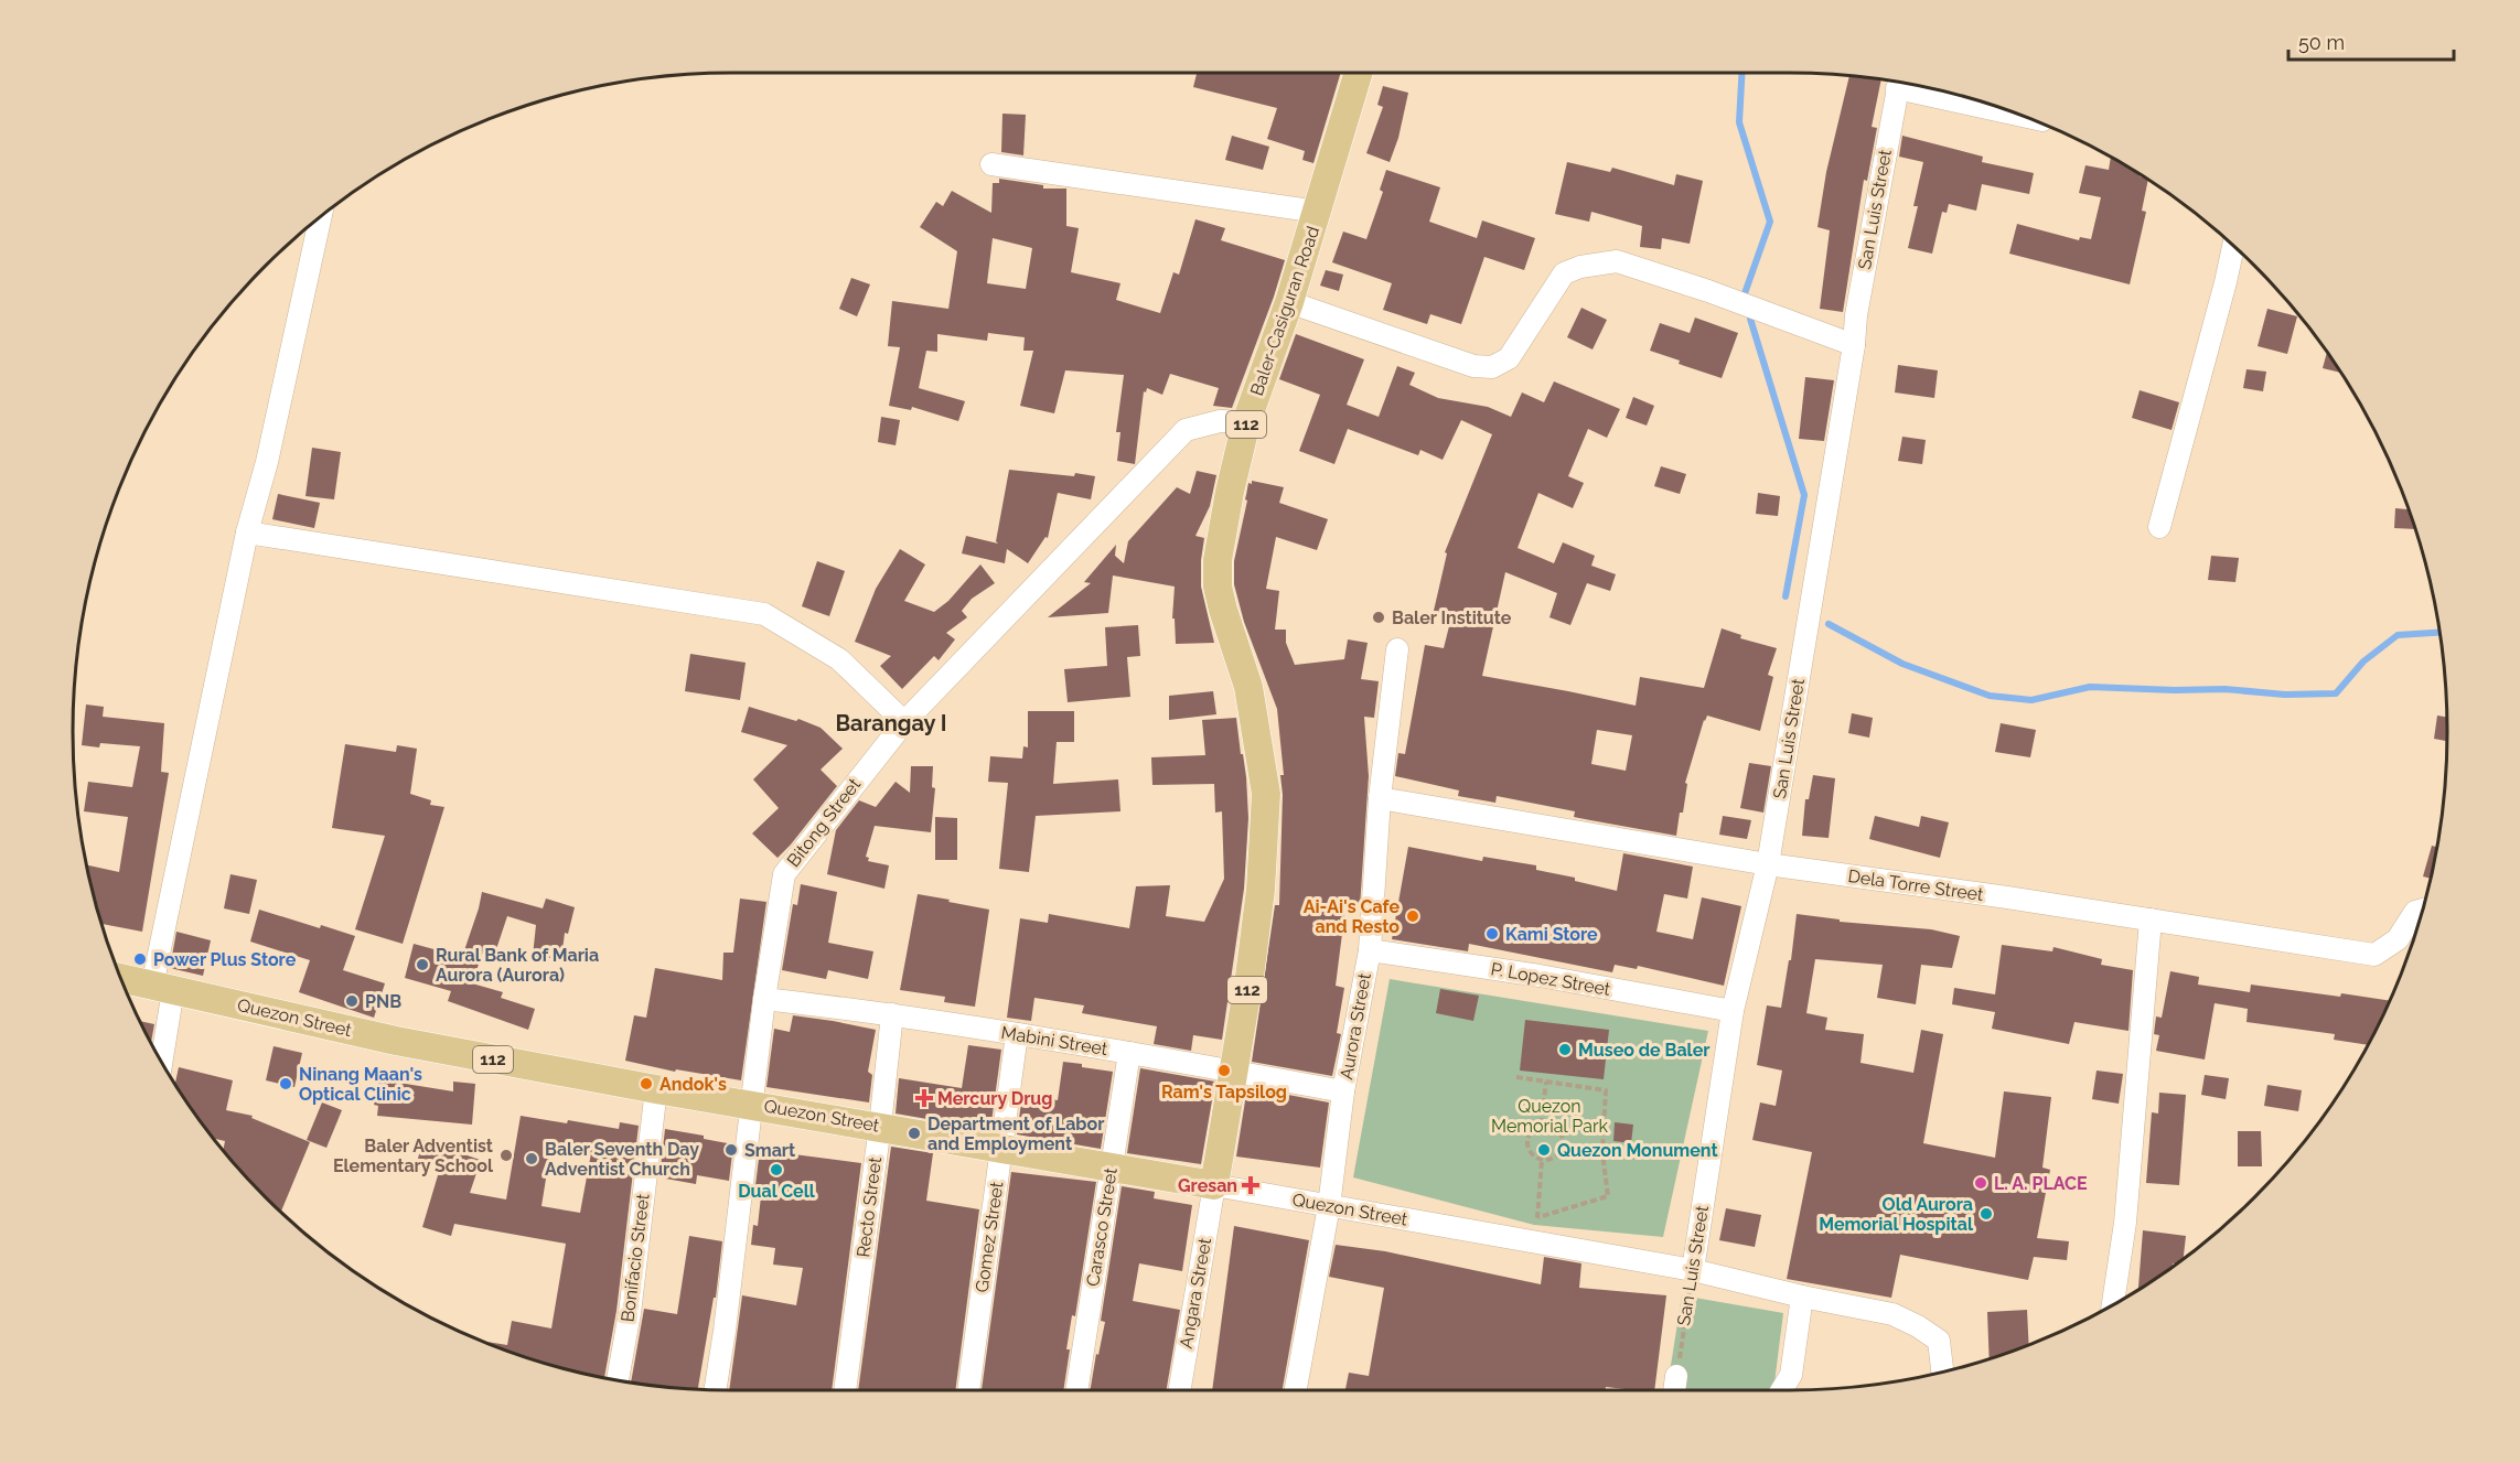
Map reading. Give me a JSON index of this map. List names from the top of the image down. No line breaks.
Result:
{"streets":{"main road":["Baler-Casiguran Road","112","Quezon Street"],"street":["San Luis Street","Bitong Street","Dela Torre Street","P. Lopez Street","Aurora Street","Mabini Street","Recto Street","Carasco Street","Gomez Street","Bonifacio Street","Angara Street"]},"crossings":[["San Luis Street","Dela Torre Street"],["San Luis Street","P. Lopez Street"],["San Luis Street","Quezon Street"],["Baler-Casiguran Road","Bitong Street"],["Baler-Casiguran Road","Quezon Street"],["Baler-Casiguran Road","Mabini Street"],["Baler-Casiguran Road","Angara Street"],["Bitong Street","Quezon Street"],["Bitong Street","Mabini Street"],["Dela Torre Street","Aurora Street"],["P. Lopez Street","Aurora Street"],["Quezon Street","Aurora Street"],["Quezon Street","Recto Street"],["Quezon Street","Carasco Street"],["Quezon Street","Gomez Street"],["Quezon Street","Bonifacio Street"],["Quezon Street","Angara Street"],["Aurora Street","Mabini Street"],["Mabini Street","Recto Street"],["Mabini Street","Carasco Street"],["Mabini Street","Gomez Street"]],"districts":["Barangay I"],"parks":["Quezon Memorial Park"],"places":{"other":["Baler Institute","Ai-Ai's Cafe and Resto","Kami Store","Power Plus Store","Rural Bank of Maria Aurora (Aurora)","PNB","Museo de Baler","Ram's Tapsilog","Ninang Maan's Optical Clinic","Andok's","Department of Labor and Employment","Smart","Quezon Monument","Baler Adventist Elementary School","Baler Seventh Day Adventist Church","Dual Cell","L. A. PLACE","Old Aurora Memorial Hospital"],"health":["Mercury Drug","Gresan"]},"scale_bar":"50 m"}
